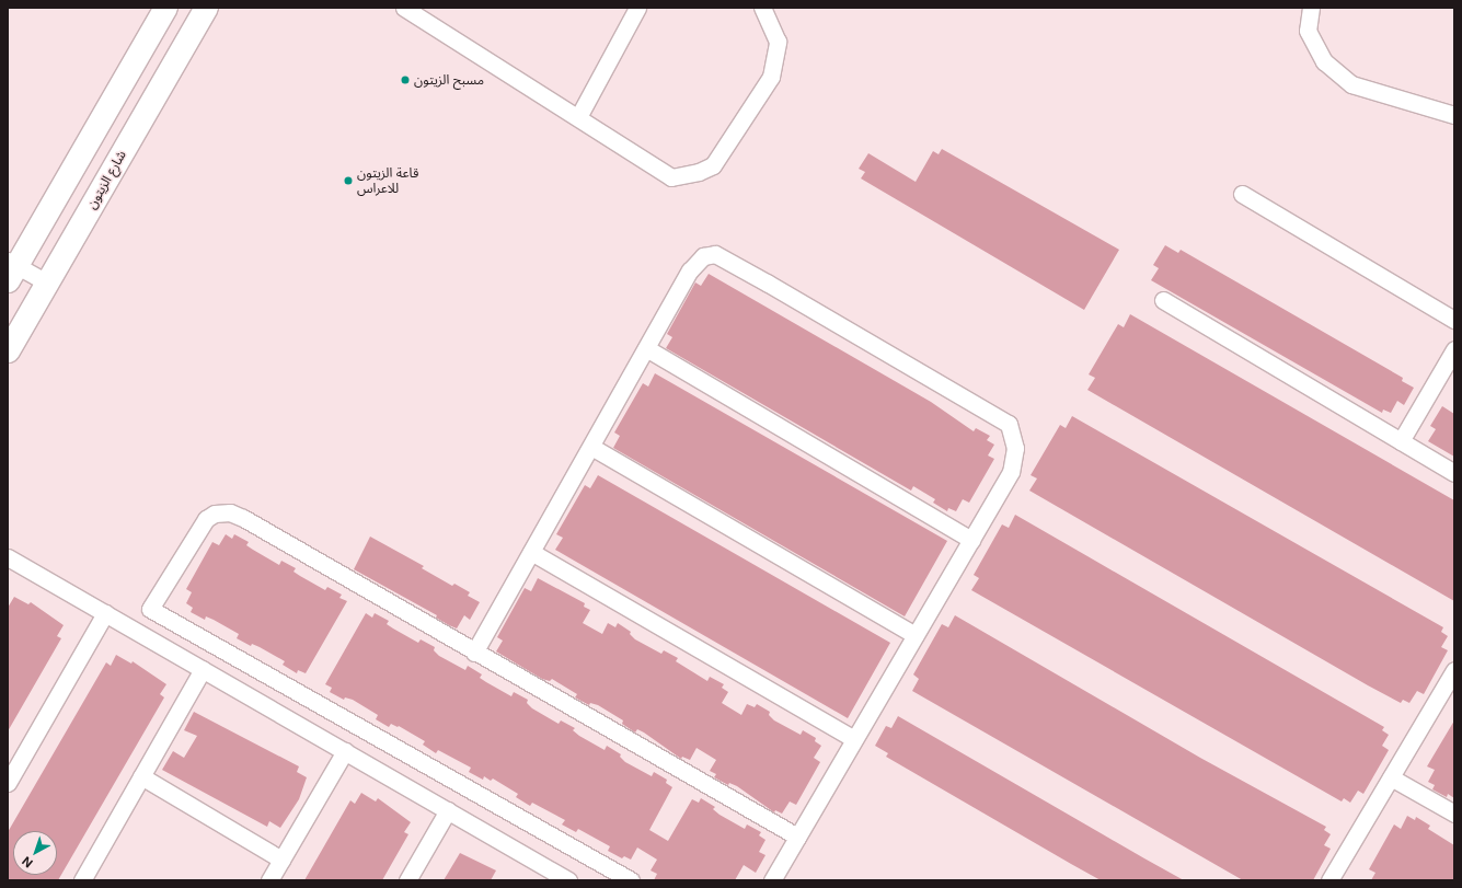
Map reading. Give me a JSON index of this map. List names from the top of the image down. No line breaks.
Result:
{"streets":{"main road":["شارع الزيتون"]},"places":["مسبح الزيتون","قاعة الزيتون للاعراس"],"north":"bottom left"}
